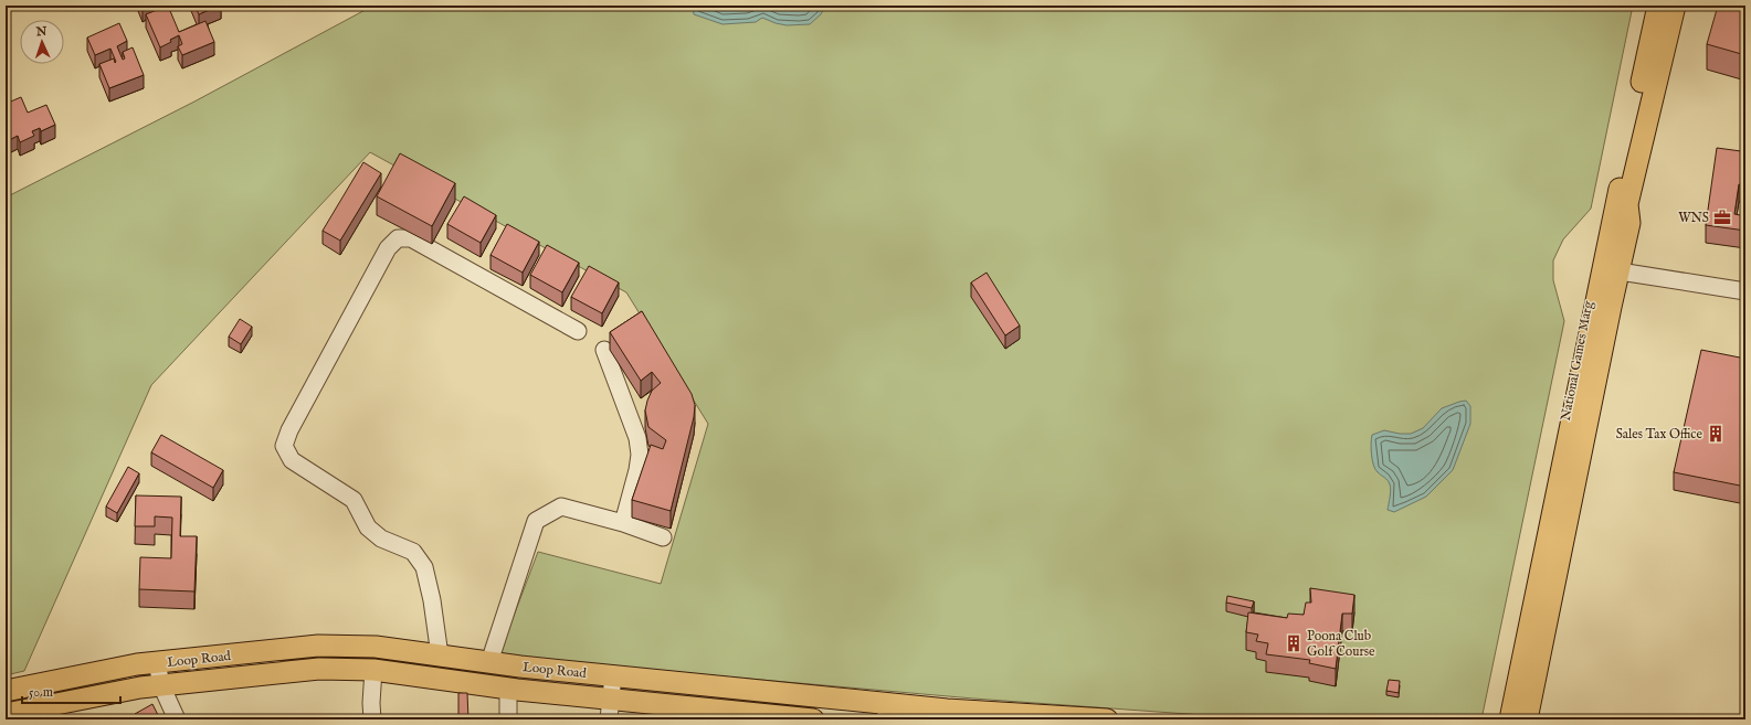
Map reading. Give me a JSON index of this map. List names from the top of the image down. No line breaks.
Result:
{"streets":{"main road":["National Games Marg","Loop Road"]},"places":{"office":["WNS"],"building":["Sales Tax Office","Poona Club Golf Course"]},"scale_bar":"50 m","north":"top"}
